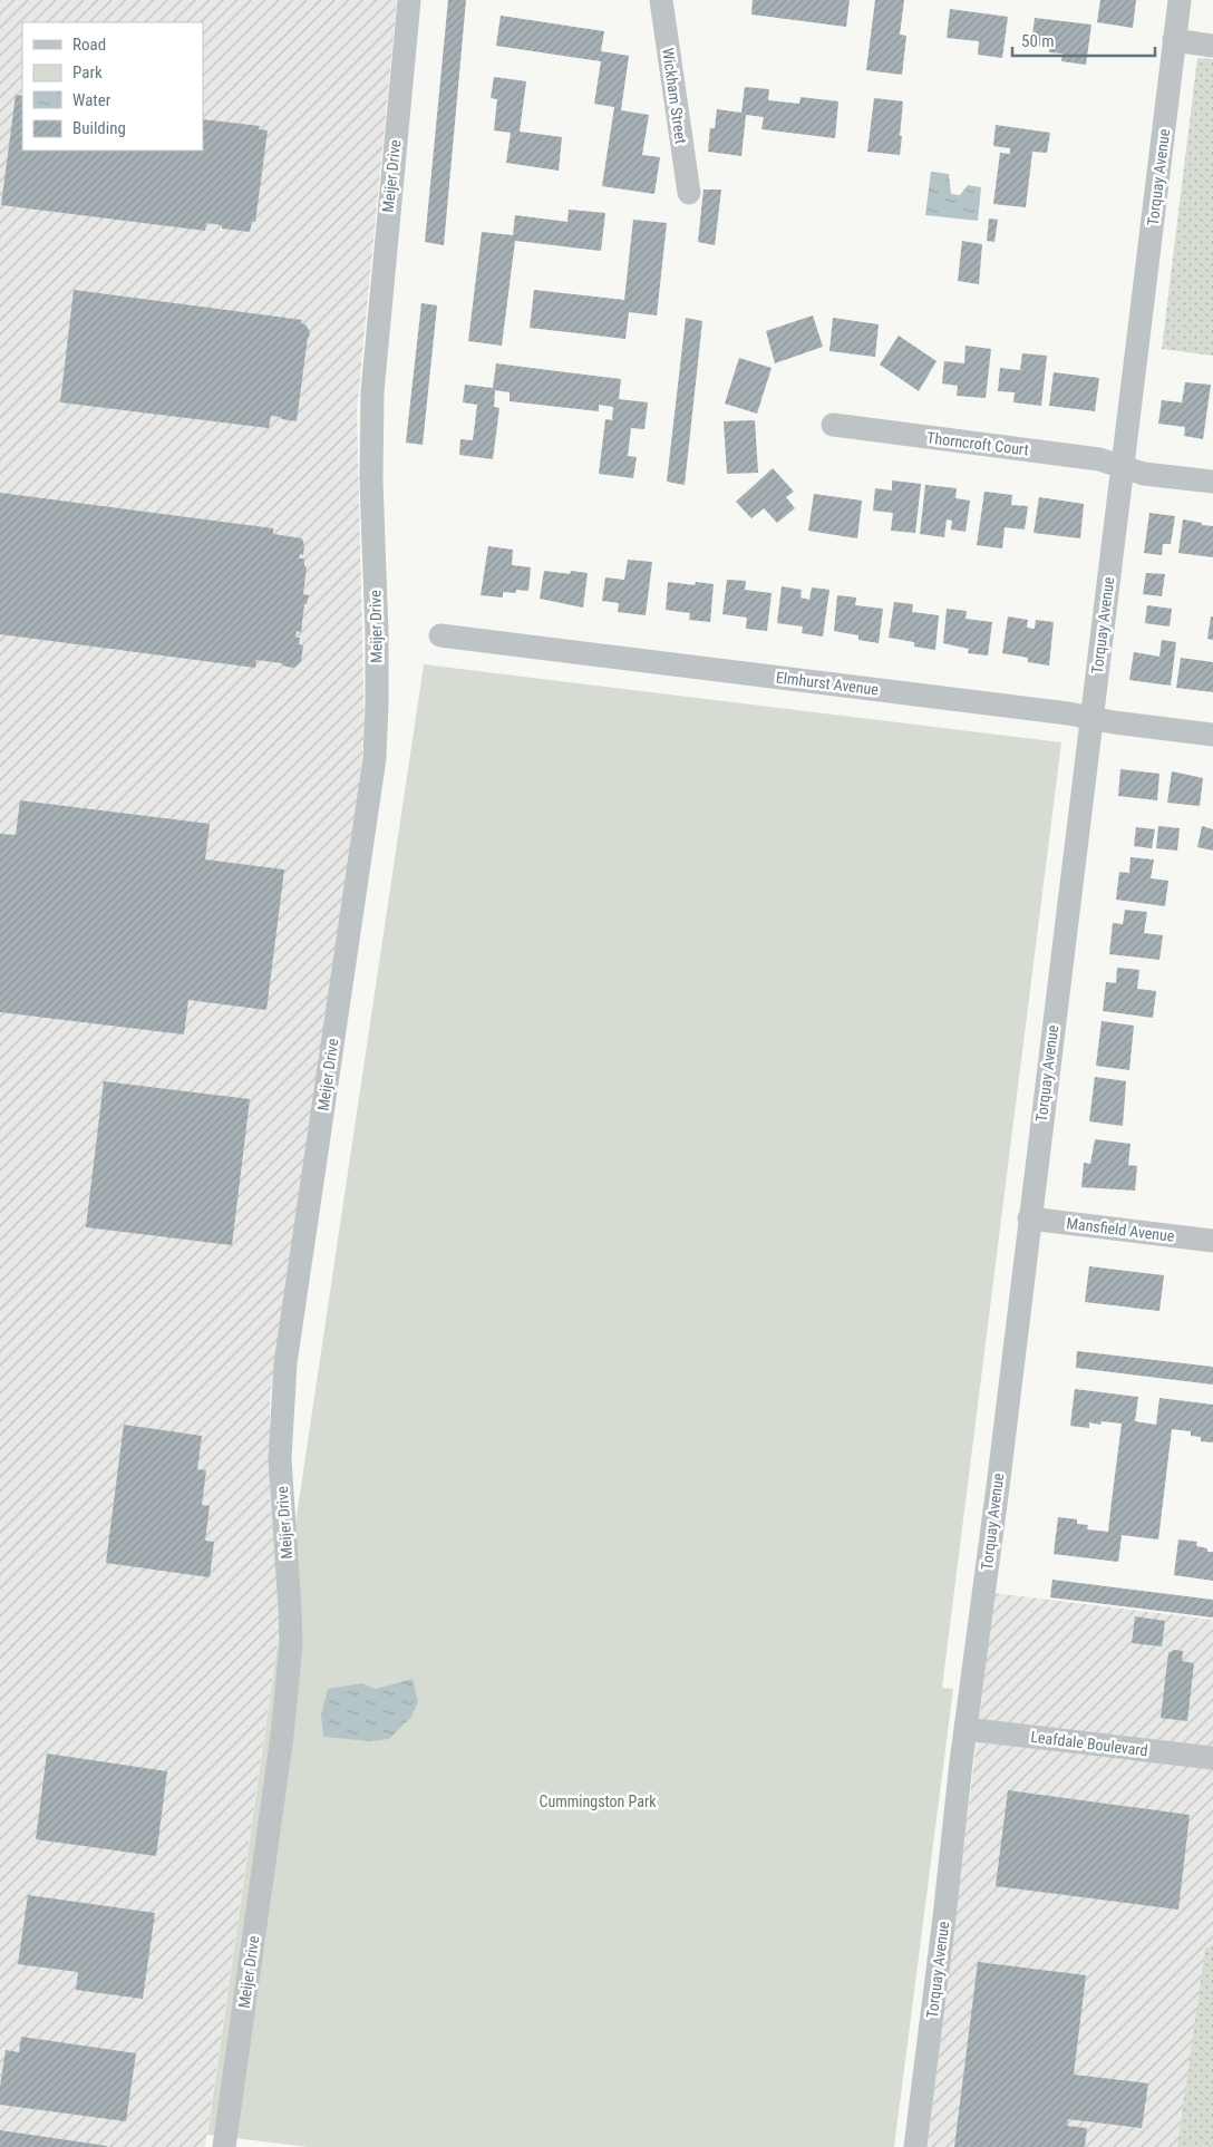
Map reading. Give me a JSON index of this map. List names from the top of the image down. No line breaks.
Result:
{"streets":{"street":["Wickham Street","Meijer Drive","Torquay Avenue","Thorncroft Court","Elmhurst Avenue","Mansfield Avenue","Leafdale Boulevard"]},"crossings":[["Torquay Avenue","Thorncroft Court"],["Torquay Avenue","Elmhurst Avenue"],["Torquay Avenue","Mansfield Avenue"],["Torquay Avenue","Leafdale Boulevard"]],"parks":["Cummingston Park"],"legend":["Road","Park","Water","Building"],"scale_bar":"50 m"}
